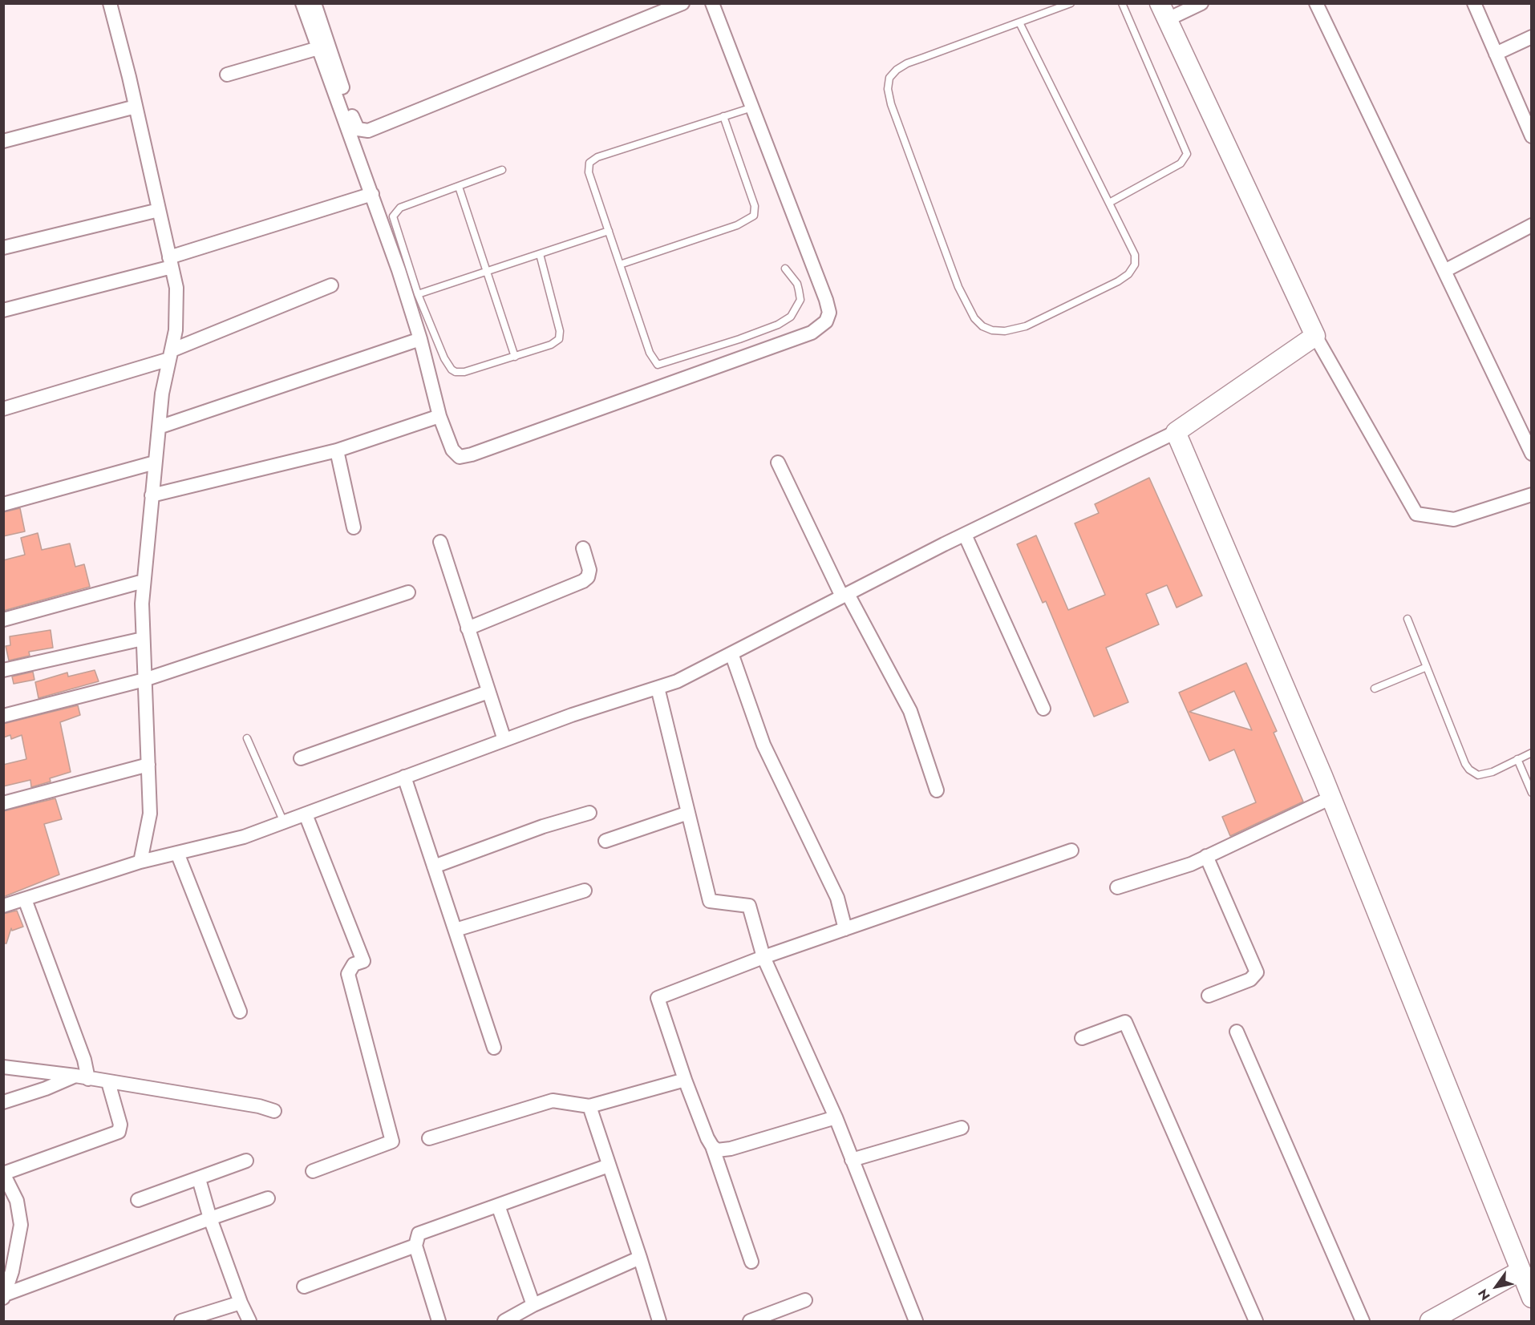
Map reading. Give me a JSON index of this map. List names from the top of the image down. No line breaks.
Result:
{"north":"bottom left"}
